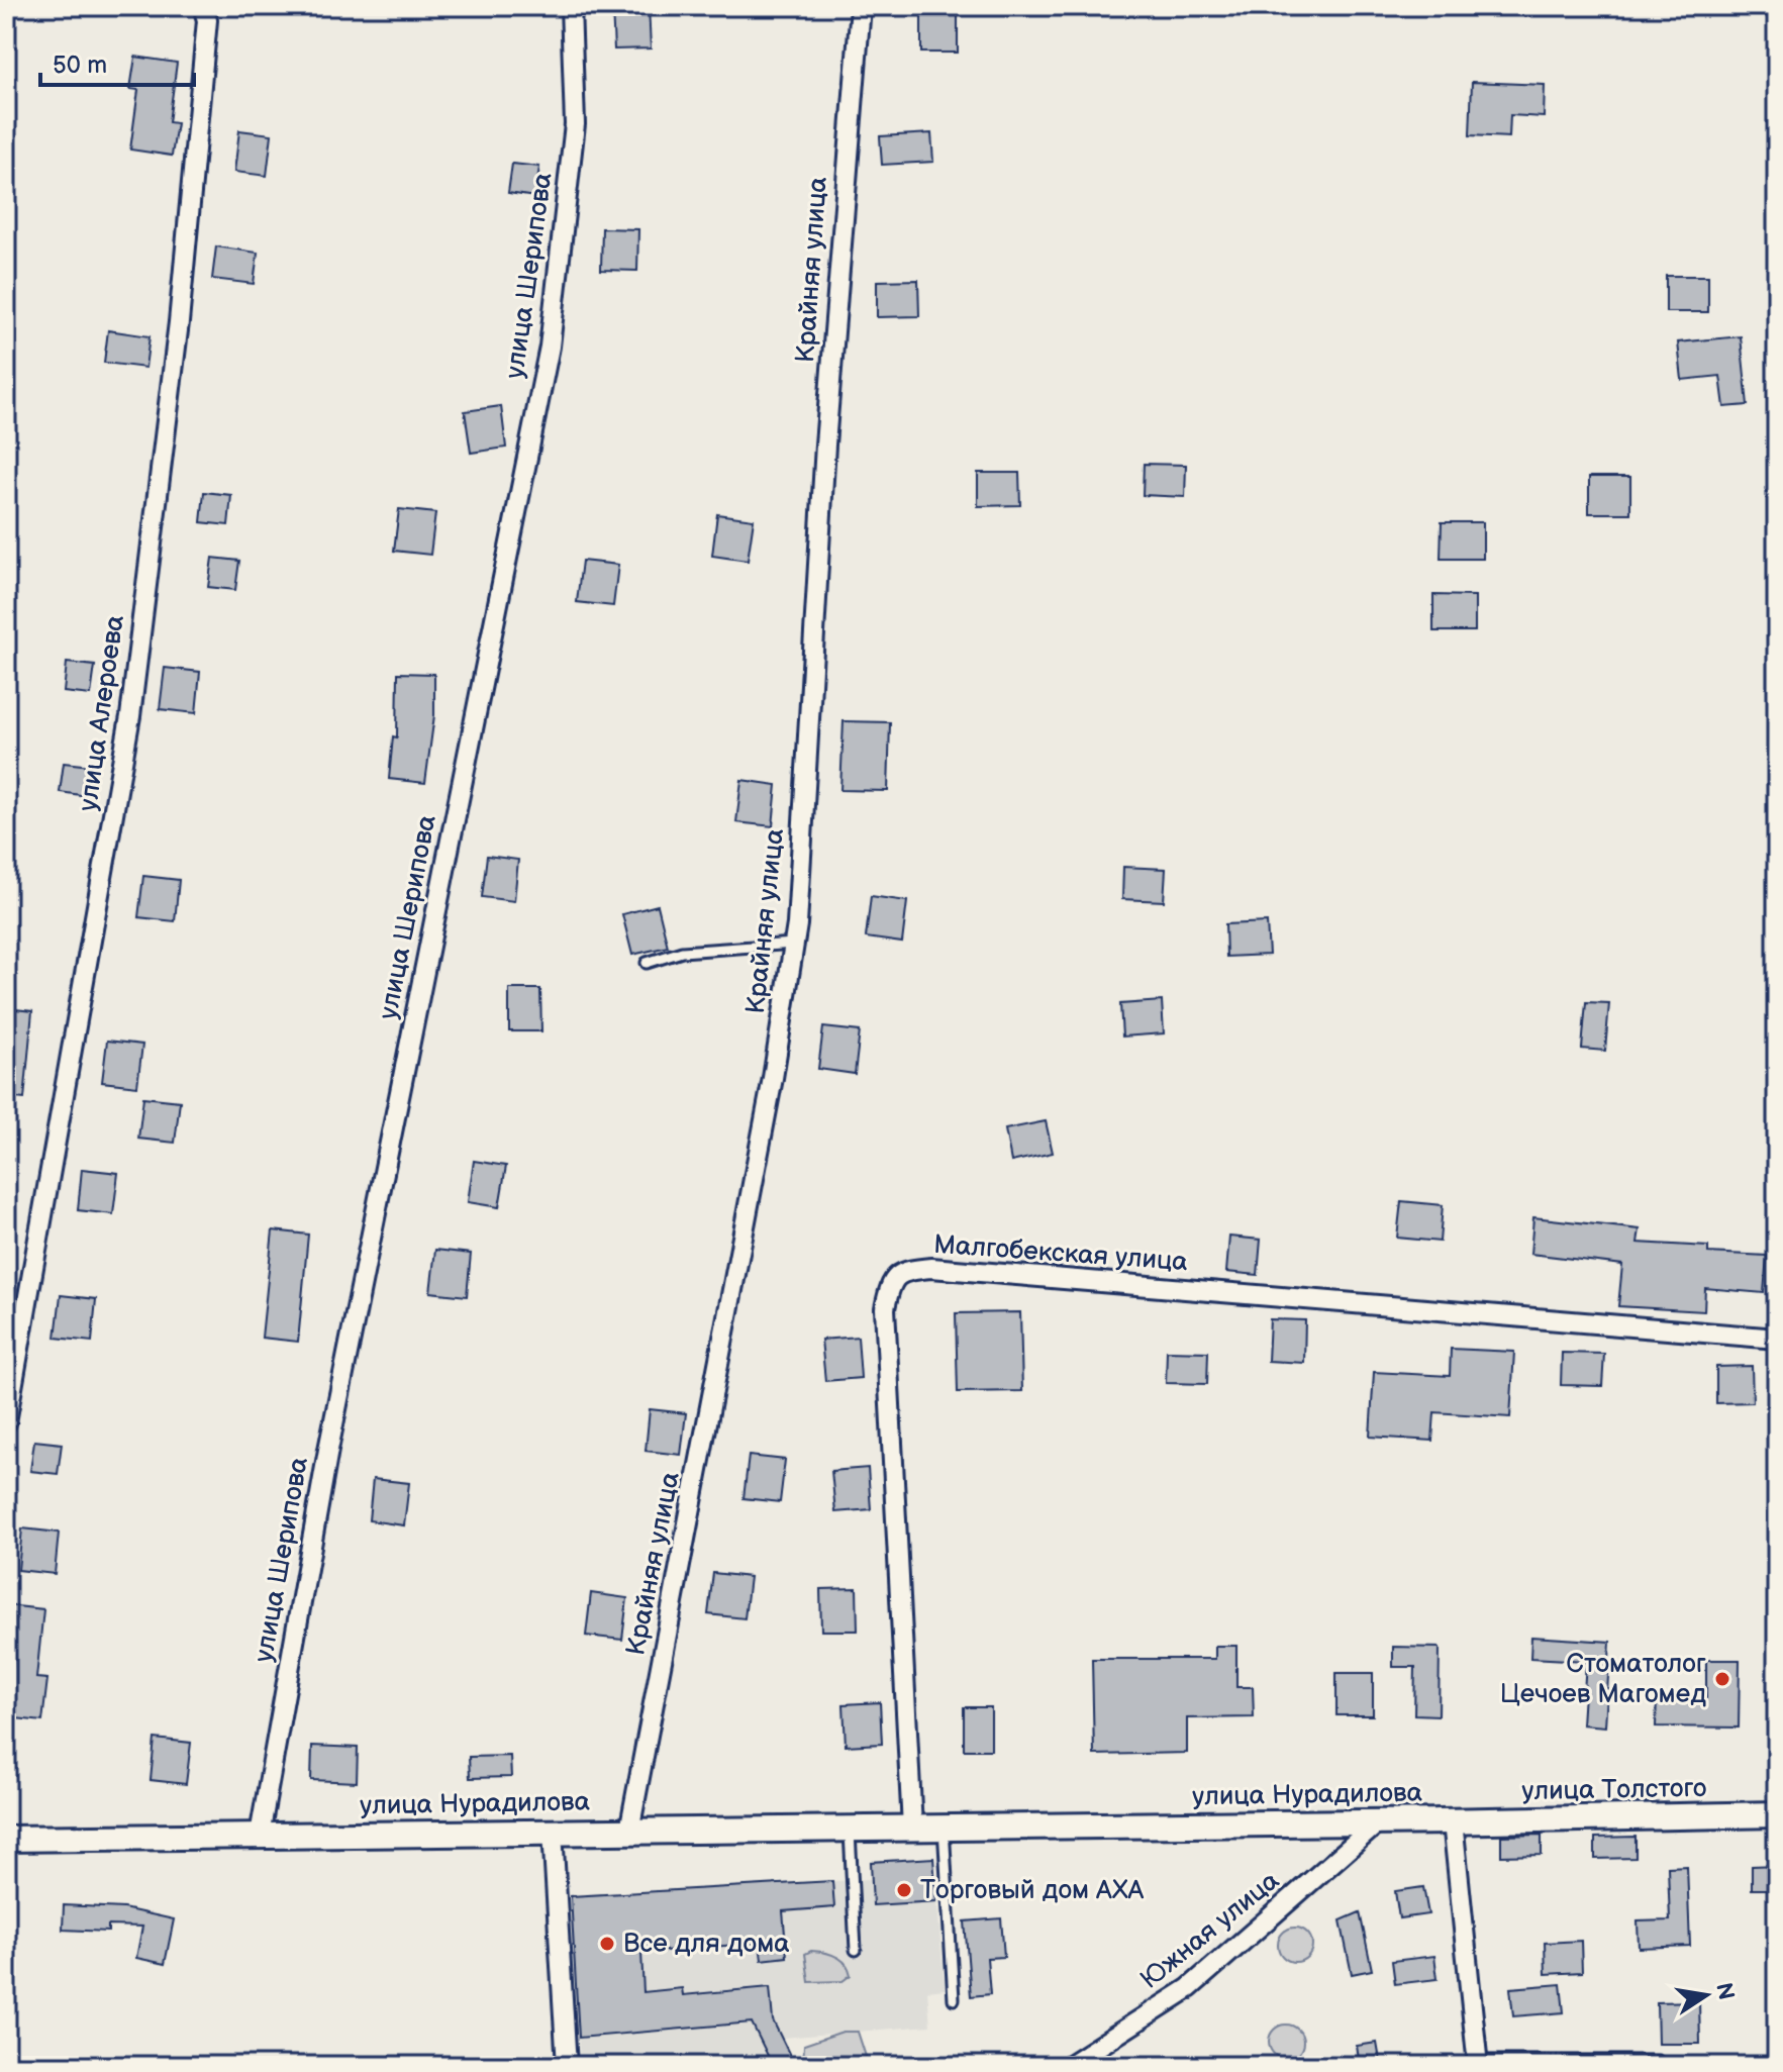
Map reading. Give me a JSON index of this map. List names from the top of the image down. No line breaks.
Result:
{"streets":{"street":["Крайняя улица","улица Шерипова","улица Алероева","Малгобекская улица","улица Толстого","улица Нурадилова","Южная улица"]},"crossings":[["Крайняя улица","улица Нурадилова"],["улица Шерипова","улица Нурадилова"],["Малгобекская улица","улица Нурадилова"],["улица Толстого","улица Нурадилова"],["улица Нурадилова","Южная улица"]],"places":["Стоматолог Цечоев Магомед","Торговый дом АХА","Все для дома"],"scale_bar":"50 m","north":"right"}
